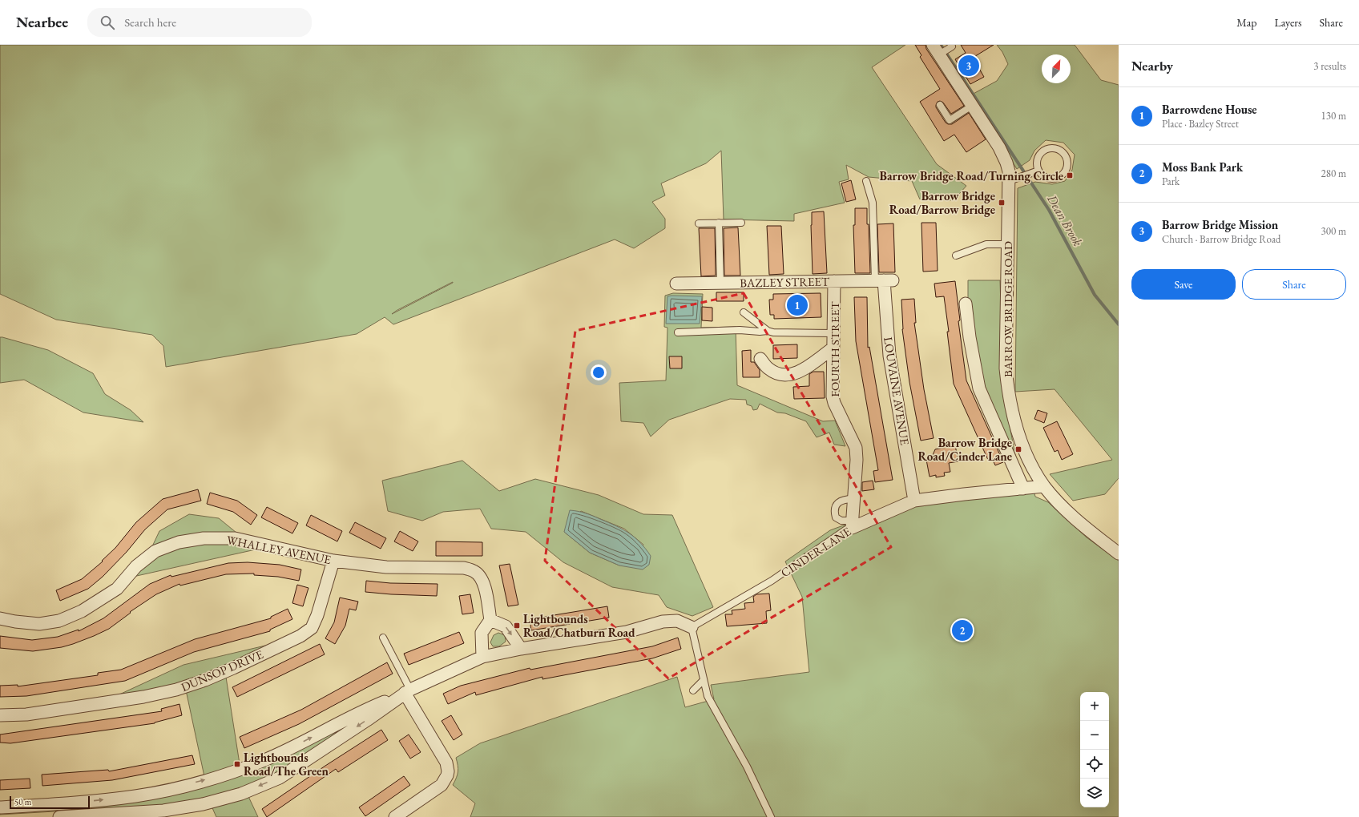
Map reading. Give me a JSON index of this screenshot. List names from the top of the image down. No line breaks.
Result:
{"streets":{"street":["BAZLEY STREET","BARROW BRIDGE ROAD","FOURTH STREET","LOUVAINE AVENUE","WHALLEY AVENUE","CINDER LANE","DUNSOP DRIVE"]},"crossings":[["BAZLEY STREET","FOURTH STREET"],["BAZLEY STREET","LOUVAINE AVENUE"],["BARROW BRIDGE ROAD","CINDER LANE"],["FOURTH STREET","CINDER LANE"],["LOUVAINE AVENUE","CINDER LANE"],["WHALLEY AVENUE","DUNSOP DRIVE"]],"water":["Dean Brook"],"places":{"transit":["Barrow Bridge Road/Turning Circle","Barrow Bridge Road/Barrow Bridge","Barrow Bridge Road/Cinder Lane","Lightbounds Road/Chatburn Road","Lightbounds Road/The Green"]},"scale_bar":"50 m","north":"top right","page":{"header":"Nearbee","search":"Search here","nav":["Map","Layers","Share"],"heading":["Nearby","3 results"],"pins":["3","1","2"],"list":[{"mark":"1","name":"Barrowdene House","note":"Place · Bazley Street","value":"130 m"},{"mark":"2","name":"Moss Bank Park","note":"Park","value":"280 m"},{"mark":"3","name":"Barrow Bridge Mission","note":"Church · Barrow Bridge Road","value":"300 m"}],"buttons":["Save","Share"],"map_buttons":["+","−"],"scale":"50 m"}}
